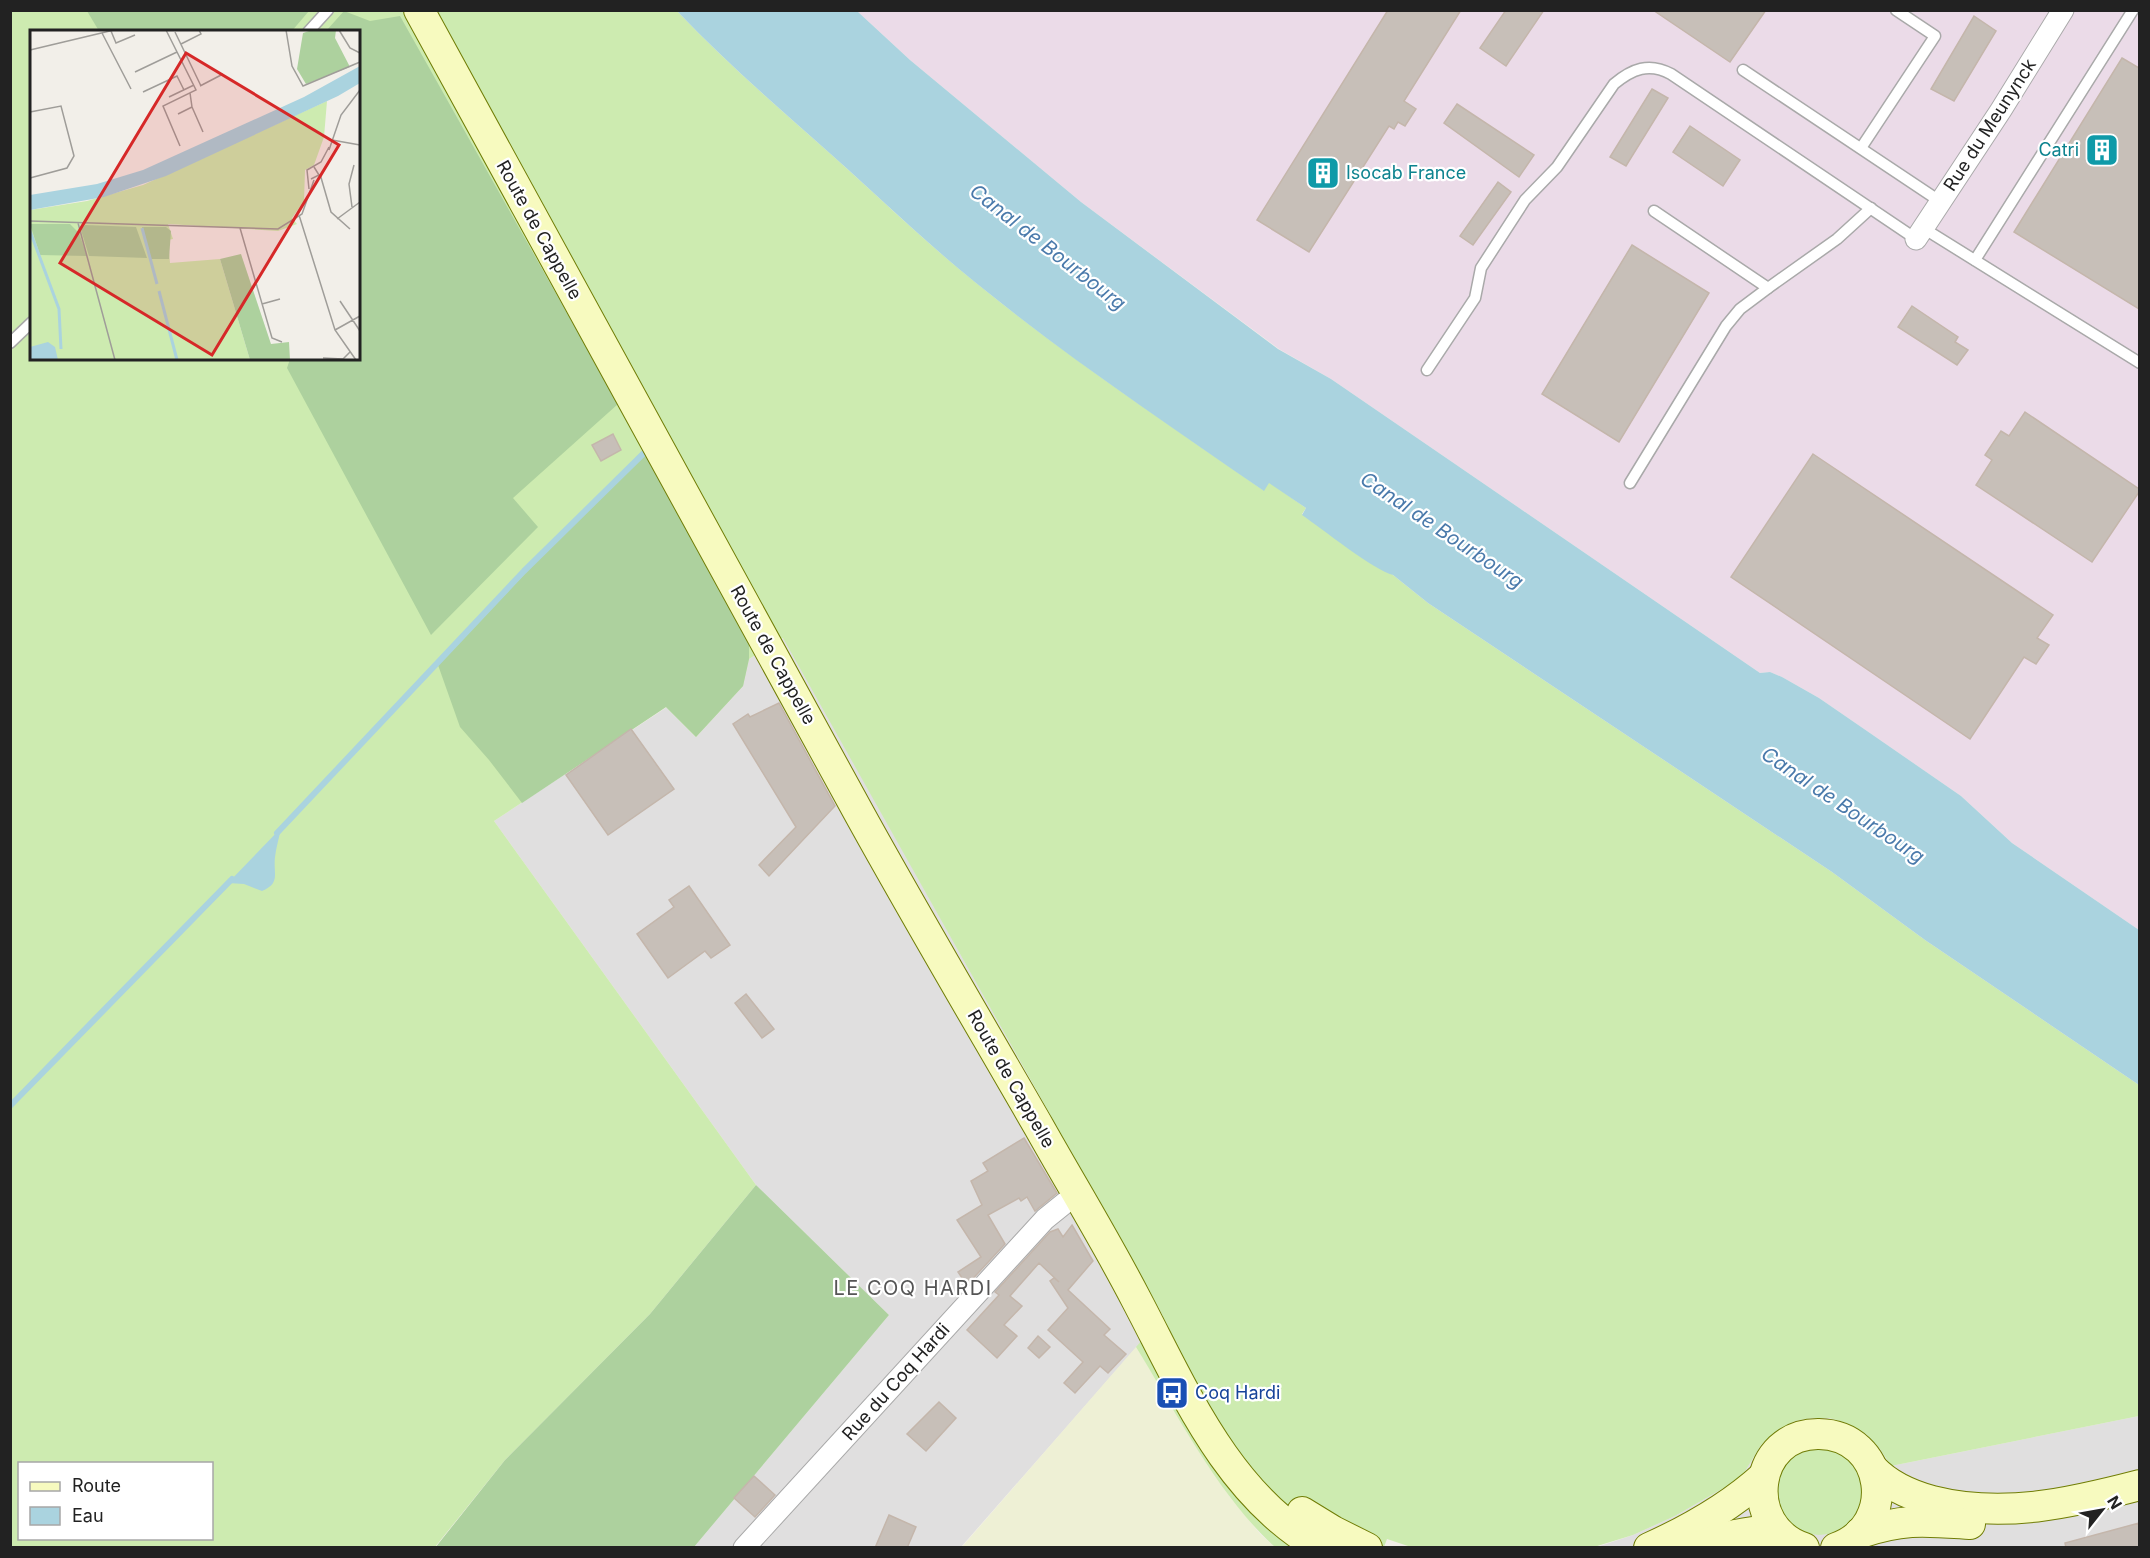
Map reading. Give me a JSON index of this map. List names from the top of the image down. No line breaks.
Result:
{"streets":{"main road":["Route de Cappelle"],"street":["Rue du Meunynck","Rue du Coq Hardi"]},"crossings":[["Route de Cappelle","Rue du Coq Hardi"]],"districts":["LE COQ HARDI"],"water":["Canal de Bourbourg"],"places":{"building":["Catri","Isocab France"],"bus stop":["Coq Hardi"]},"legend":["Route","Eau"],"north":"top right"}
